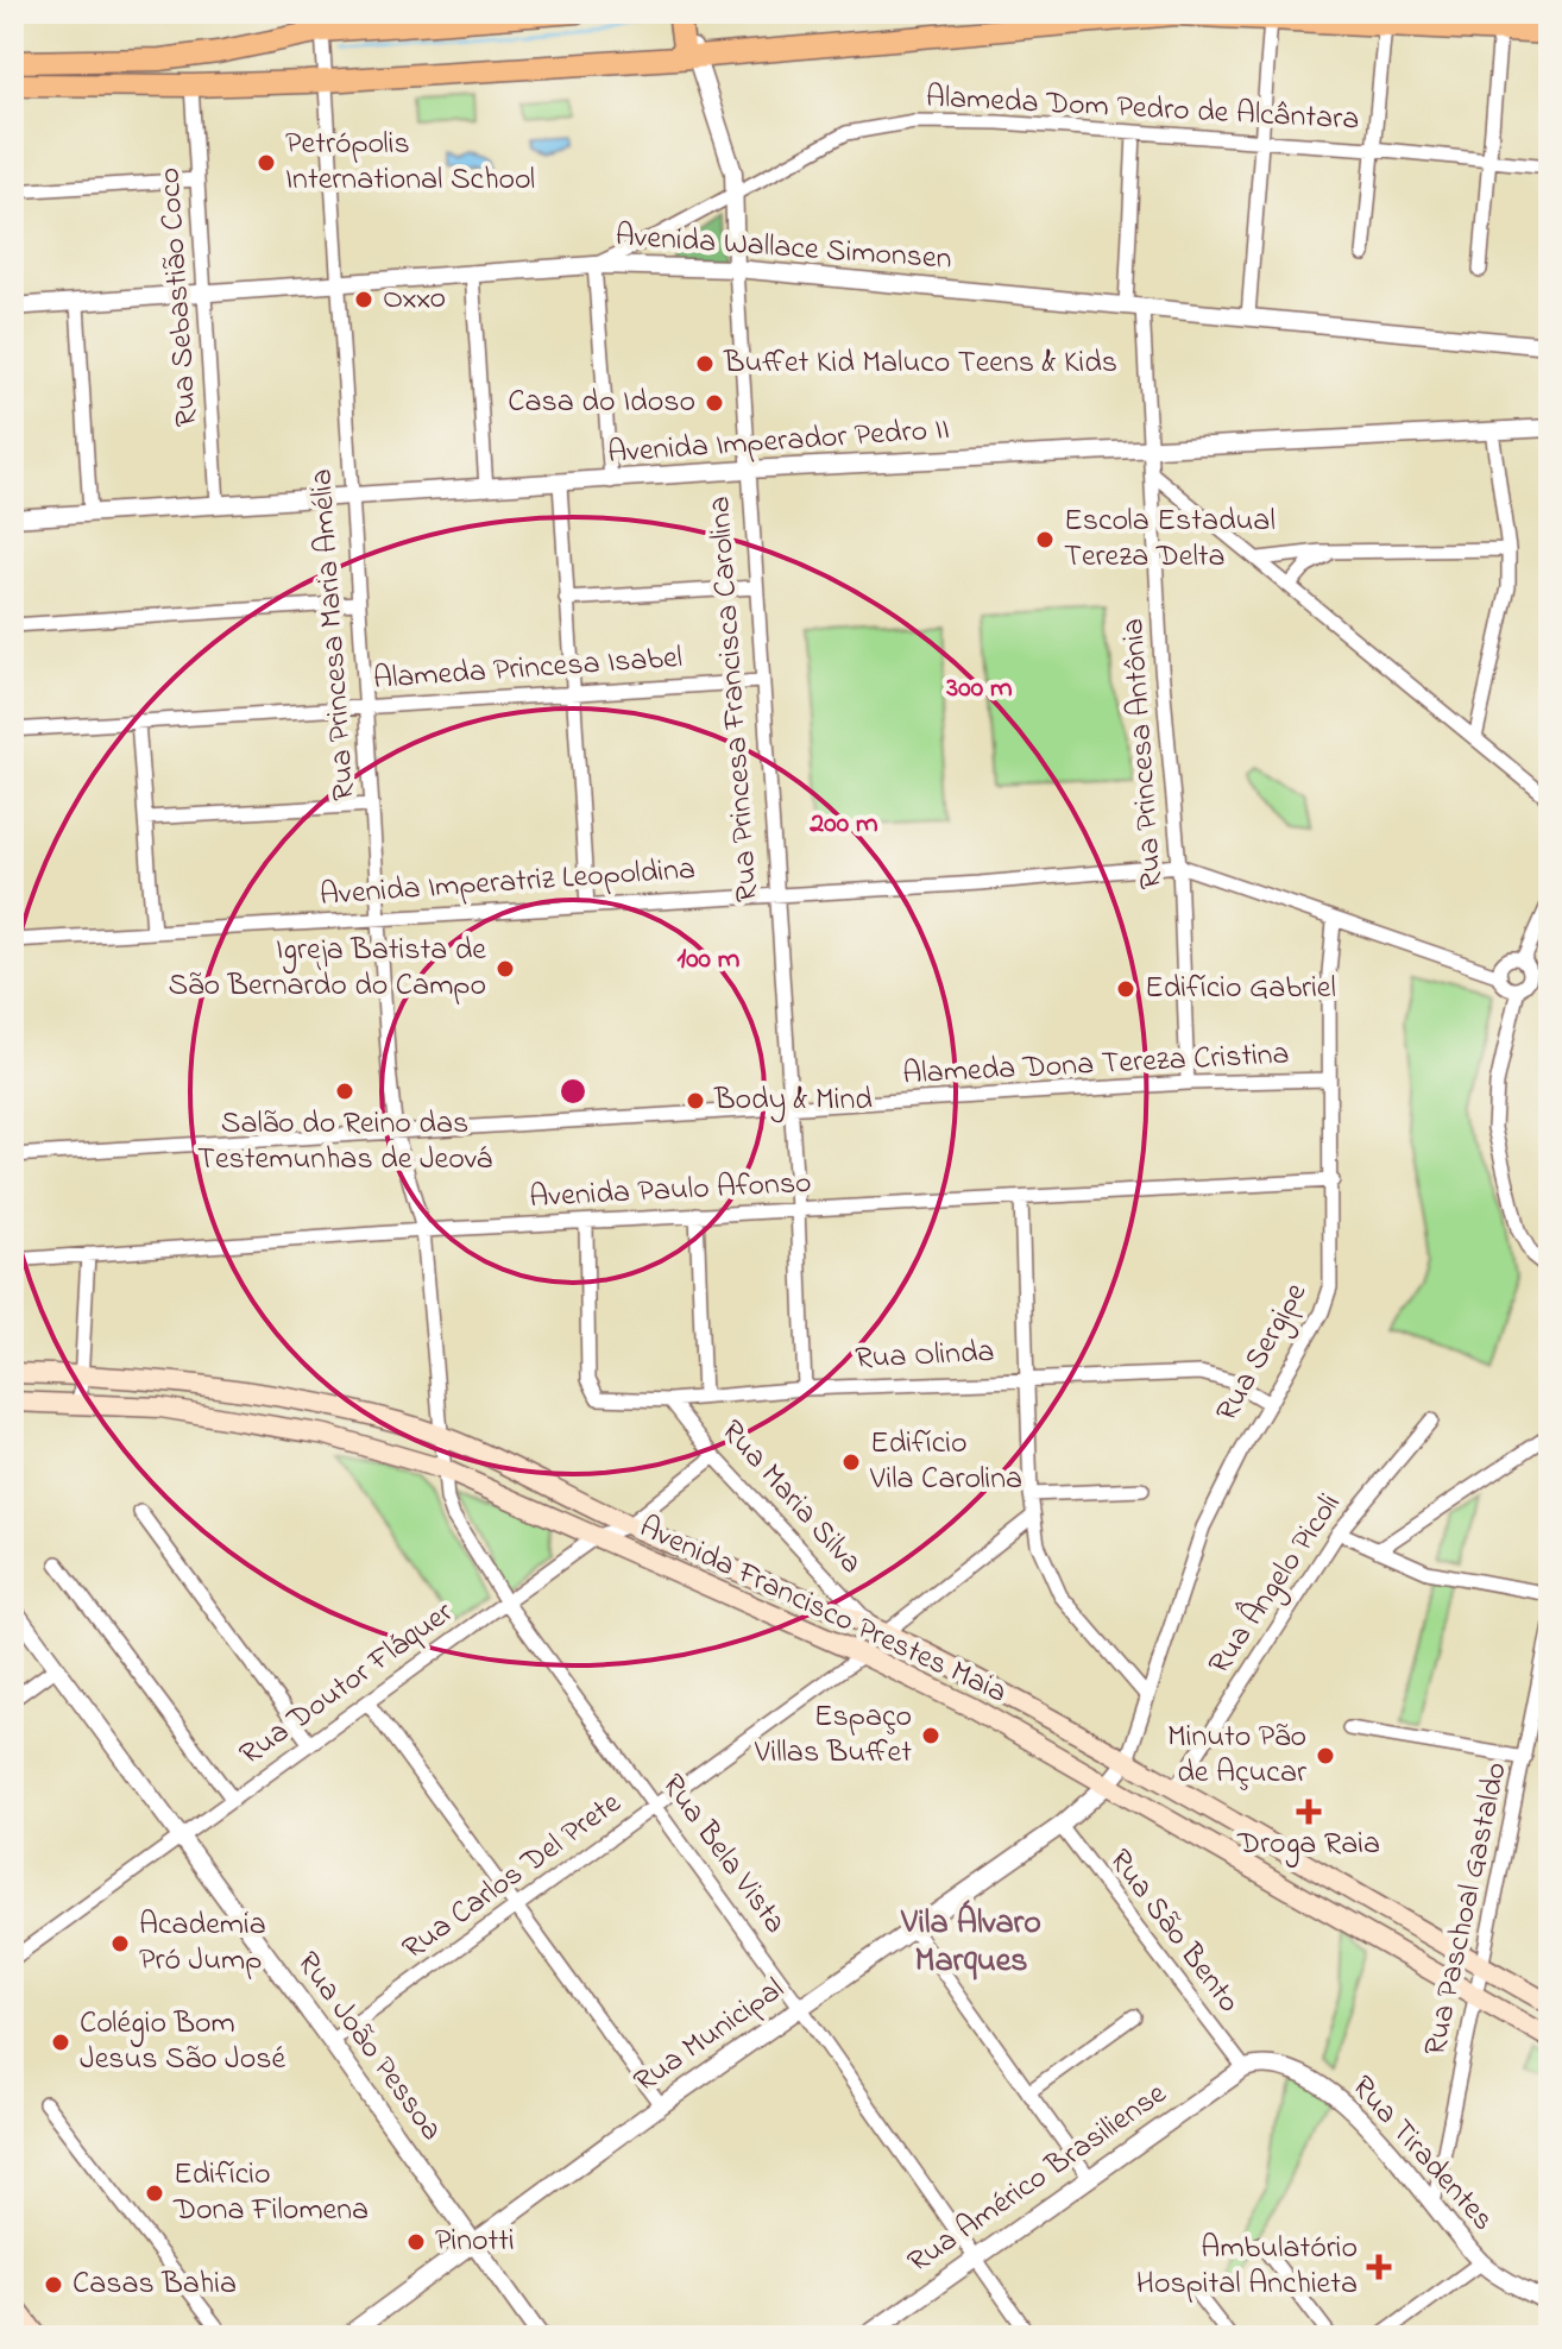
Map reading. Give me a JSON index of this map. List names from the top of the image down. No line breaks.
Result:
{"streets":{"main road":["Avenida Francisco Prestes Maia"],"street":["Alameda Dom Pedro de Alcântara","Avenida Wallace Simonsen","Rua Sebastião Coco","Avenida Imperador Pedro II","Rua Princesa Maria Amélia","Alameda Princesa Isabel","Rua Princesa Francisca Carolina","Rua Princesa Antônia","Avenida Imperatriz Leopoldina","Alameda Dona Tereza Cristina","Avenida Paulo Afonso","Rua Sergipe","Rua Olinda","Rua Maria Silva","Rua Ângelo Picoli","Rua Doutor Fláquer","Rua Bela Vista","Rua Carlos Del Prete","Rua Paschoal Gastaldo","Rua São Bento","Rua Municipal","Rua João Pessoa","Rua Tiradentes","Rua Américo Brasiliense"]},"crossings":[["Alameda Dom Pedro de Alcântara","Avenida Wallace Simonsen"],["Alameda Dom Pedro de Alcântara","Rua Princesa Francisca Carolina"],["Alameda Dom Pedro de Alcântara","Rua Princesa Antônia"],["Avenida Wallace Simonsen","Rua Sebastião Coco"],["Avenida Wallace Simonsen","Rua Princesa Maria Amélia"],["Avenida Wallace Simonsen","Rua Princesa Francisca Carolina"],["Avenida Wallace Simonsen","Rua Princesa Antônia"],["Rua Sebastião Coco","Avenida Imperador Pedro II"],["Avenida Imperador Pedro II","Rua Princesa Maria Amélia"],["Avenida Imperador Pedro II","Rua Princesa Francisca Carolina"],["Avenida Imperador Pedro II","Rua Princesa Antônia"],["Rua Princesa Maria Amélia","Alameda Princesa Isabel"],["Rua Princesa Maria Amélia","Avenida Imperatriz Leopoldina"],["Rua Princesa Maria Amélia","Alameda Dona Tereza Cristina"],["Rua Princesa Maria Amélia","Avenida Paulo Afonso"],["Rua Princesa Maria Amélia","Avenida Francisco Prestes Maia"],["Rua Princesa Maria Amélia","Rua Bela Vista"],["Alameda Princesa Isabel","Rua Princesa Francisca Carolina"],["Rua Princesa Francisca Carolina","Avenida Imperatriz Leopoldina"],["Rua Princesa Francisca Carolina","Alameda Dona Tereza Cristina"],["Rua Princesa Francisca Carolina","Avenida Paulo Afonso"],["Rua Princesa Francisca Carolina","Rua Olinda"],["Rua Princesa Antônia","Avenida Imperatriz Leopoldina"],["Rua Princesa Antônia","Alameda Dona Tereza Cristina"],["Avenida Imperatriz Leopoldina","Rua Sergipe"],["Alameda Dona Tereza Cristina","Rua Sergipe"],["Avenida Paulo Afonso","Rua Sergipe"],["Avenida Paulo Afonso","Rua Olinda"],["Rua Sergipe","Rua Olinda"],["Rua Sergipe","Avenida Francisco Prestes Maia"],["Rua Sergipe","Rua Municipal"],["Rua Olinda","Rua Maria Silva"],["Rua Maria Silva","Avenida Francisco Prestes Maia"],["Rua Maria Silva","Rua Doutor Fláquer"],["Rua Ângelo Picoli","Avenida Francisco Prestes Maia"],["Avenida Francisco Prestes Maia","Rua Doutor Fláquer"],["Avenida Francisco Prestes Maia","Rua Bela Vista"],["Avenida Francisco Prestes Maia","Rua Carlos Del Prete"],["Avenida Francisco Prestes Maia","Rua Paschoal Gastaldo"],["Avenida Francisco Prestes Maia","Rua Municipal"],["Rua Doutor Fláquer","Rua Bela Vista"],["Rua Doutor Fláquer","Rua João Pessoa"],["Rua Bela Vista","Rua Carlos Del Prete"],["Rua Bela Vista","Rua Municipal"],["Rua Bela Vista","Rua Américo Brasiliense"],["Rua Carlos Del Prete","Rua João Pessoa"],["Rua Paschoal Gastaldo","Rua Tiradentes"],["Rua São Bento","Rua Municipal"],["Rua São Bento","Rua Tiradentes"],["Rua São Bento","Rua Américo Brasiliense"],["Rua Municipal","Rua João Pessoa"],["Rua Tiradentes","Rua Américo Brasiliense"]],"districts":["Vila Álvaro Marques"],"places":{"other":["Petrópolis International School","Oxxo","Buffet Kid Maluco Teens & Kids","Casa do Idoso","Escola Estadual Tereza Delta","Igreja Batista de São Bernardo do Campo","Edifício Gabriel","Salão do Reino das Testemunhas de Jeová","Body & Mind","Edifício Vila Carolina","Espaço Villas Buffet","Minuto Pão de Açucar","Academia Pró Jump","Colégio Bom Jesus São José","Edifício Dona Filomena","Pinotti","Casas Bahia"],"health":["Droga Raia","Ambulatório Hospital Anchieta"]},"rings":["300 m","200 m","100 m"]}
